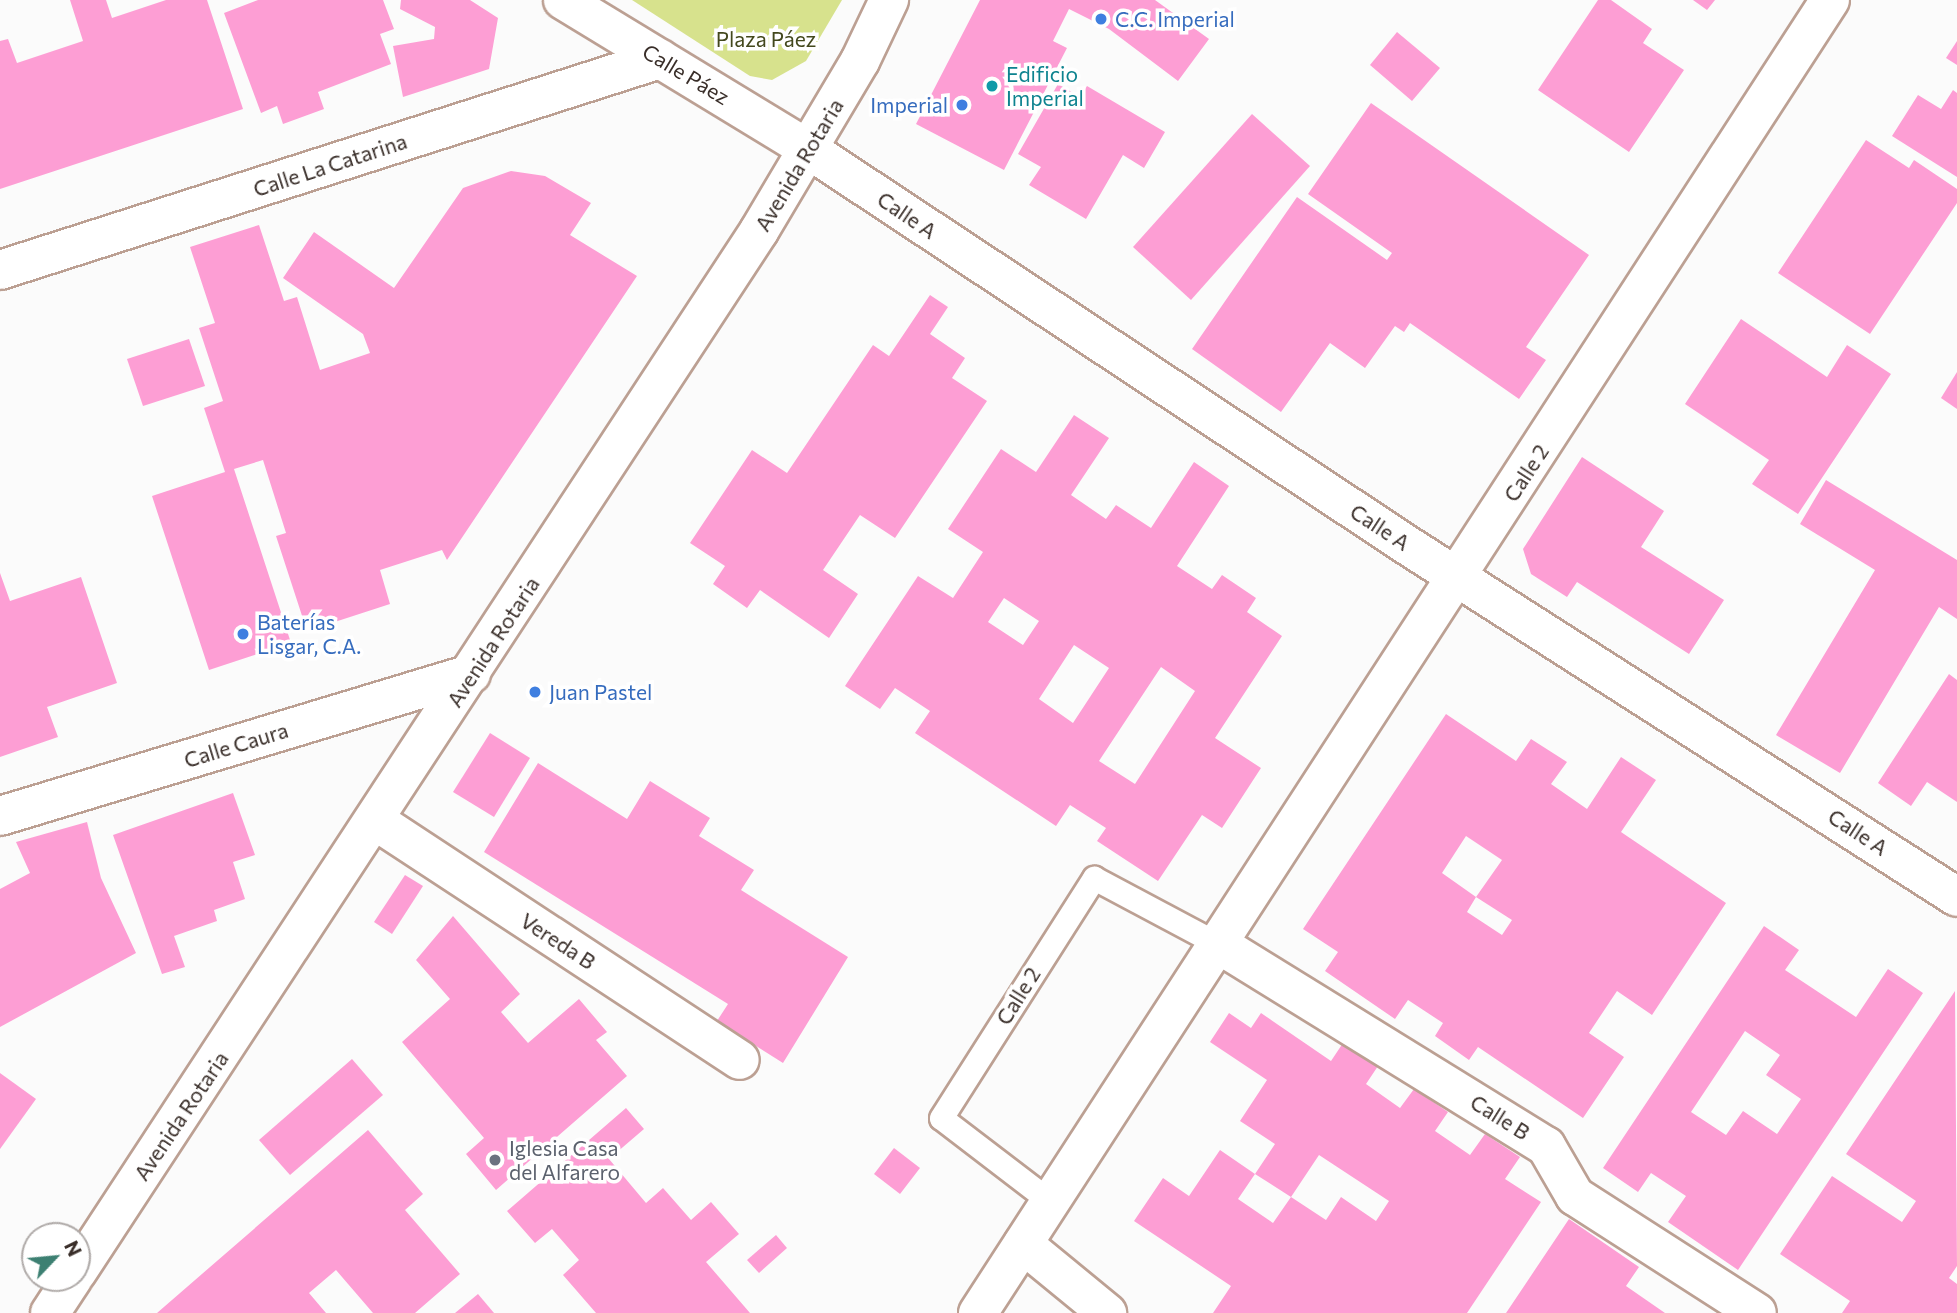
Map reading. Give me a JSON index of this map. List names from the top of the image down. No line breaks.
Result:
{"streets":{"street":["Calle Páez","Calle La Catarina","Avenida Rotaria","Calle A","Calle 2","Calle Caura","Vereda B","Calle B"]},"crossings":[["Calle Páez","Calle La Catarina"],["Calle Páez","Avenida Rotaria"],["Calle Páez","Calle A"],["Avenida Rotaria","Calle A"],["Avenida Rotaria","Calle Caura"],["Avenida Rotaria","Vereda B"],["Calle A","Calle 2"],["Calle 2","Calle B"]],"parks":["Plaza Páez"],"places":["C.C. Imperial","Edificio Imperial","Imperial","Baterías Lisgar, C.A.","Juan Pastel","Iglesia Casa del Alfarero"],"north":"top right"}
